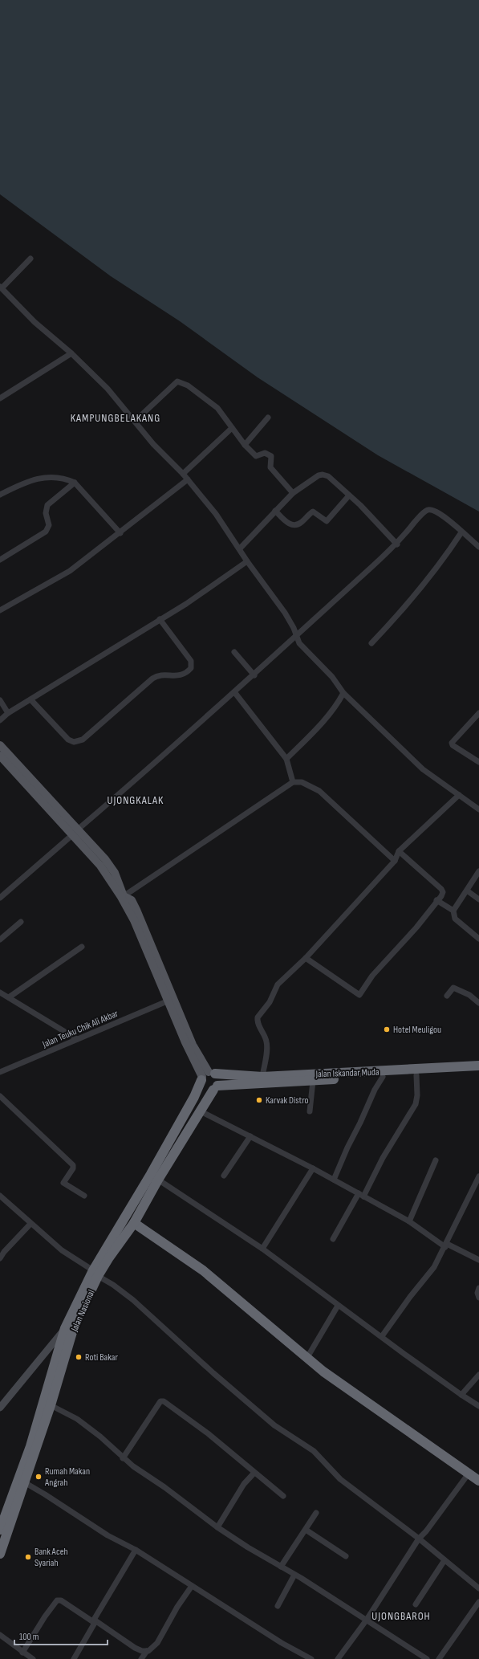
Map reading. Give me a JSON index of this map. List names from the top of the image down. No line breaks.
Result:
{"streets":{"highway":["Jalan Iskandar Muda","Jalan Nasional"],"street":["Jalan Teuku Chik Ali Akbar"]},"crossings":[["Jalan Iskandar Muda","Jalan Nasional"]],"districts":["KAMPUNGBELAKANG","UJONGKALAK","UJONGBAROH"],"places":["Hotel Meuligou","Karvak Distro","Roti Bakar","Rumah Makan Angrah","Bank Aceh Syariah"],"scale_bar":"100 m"}
